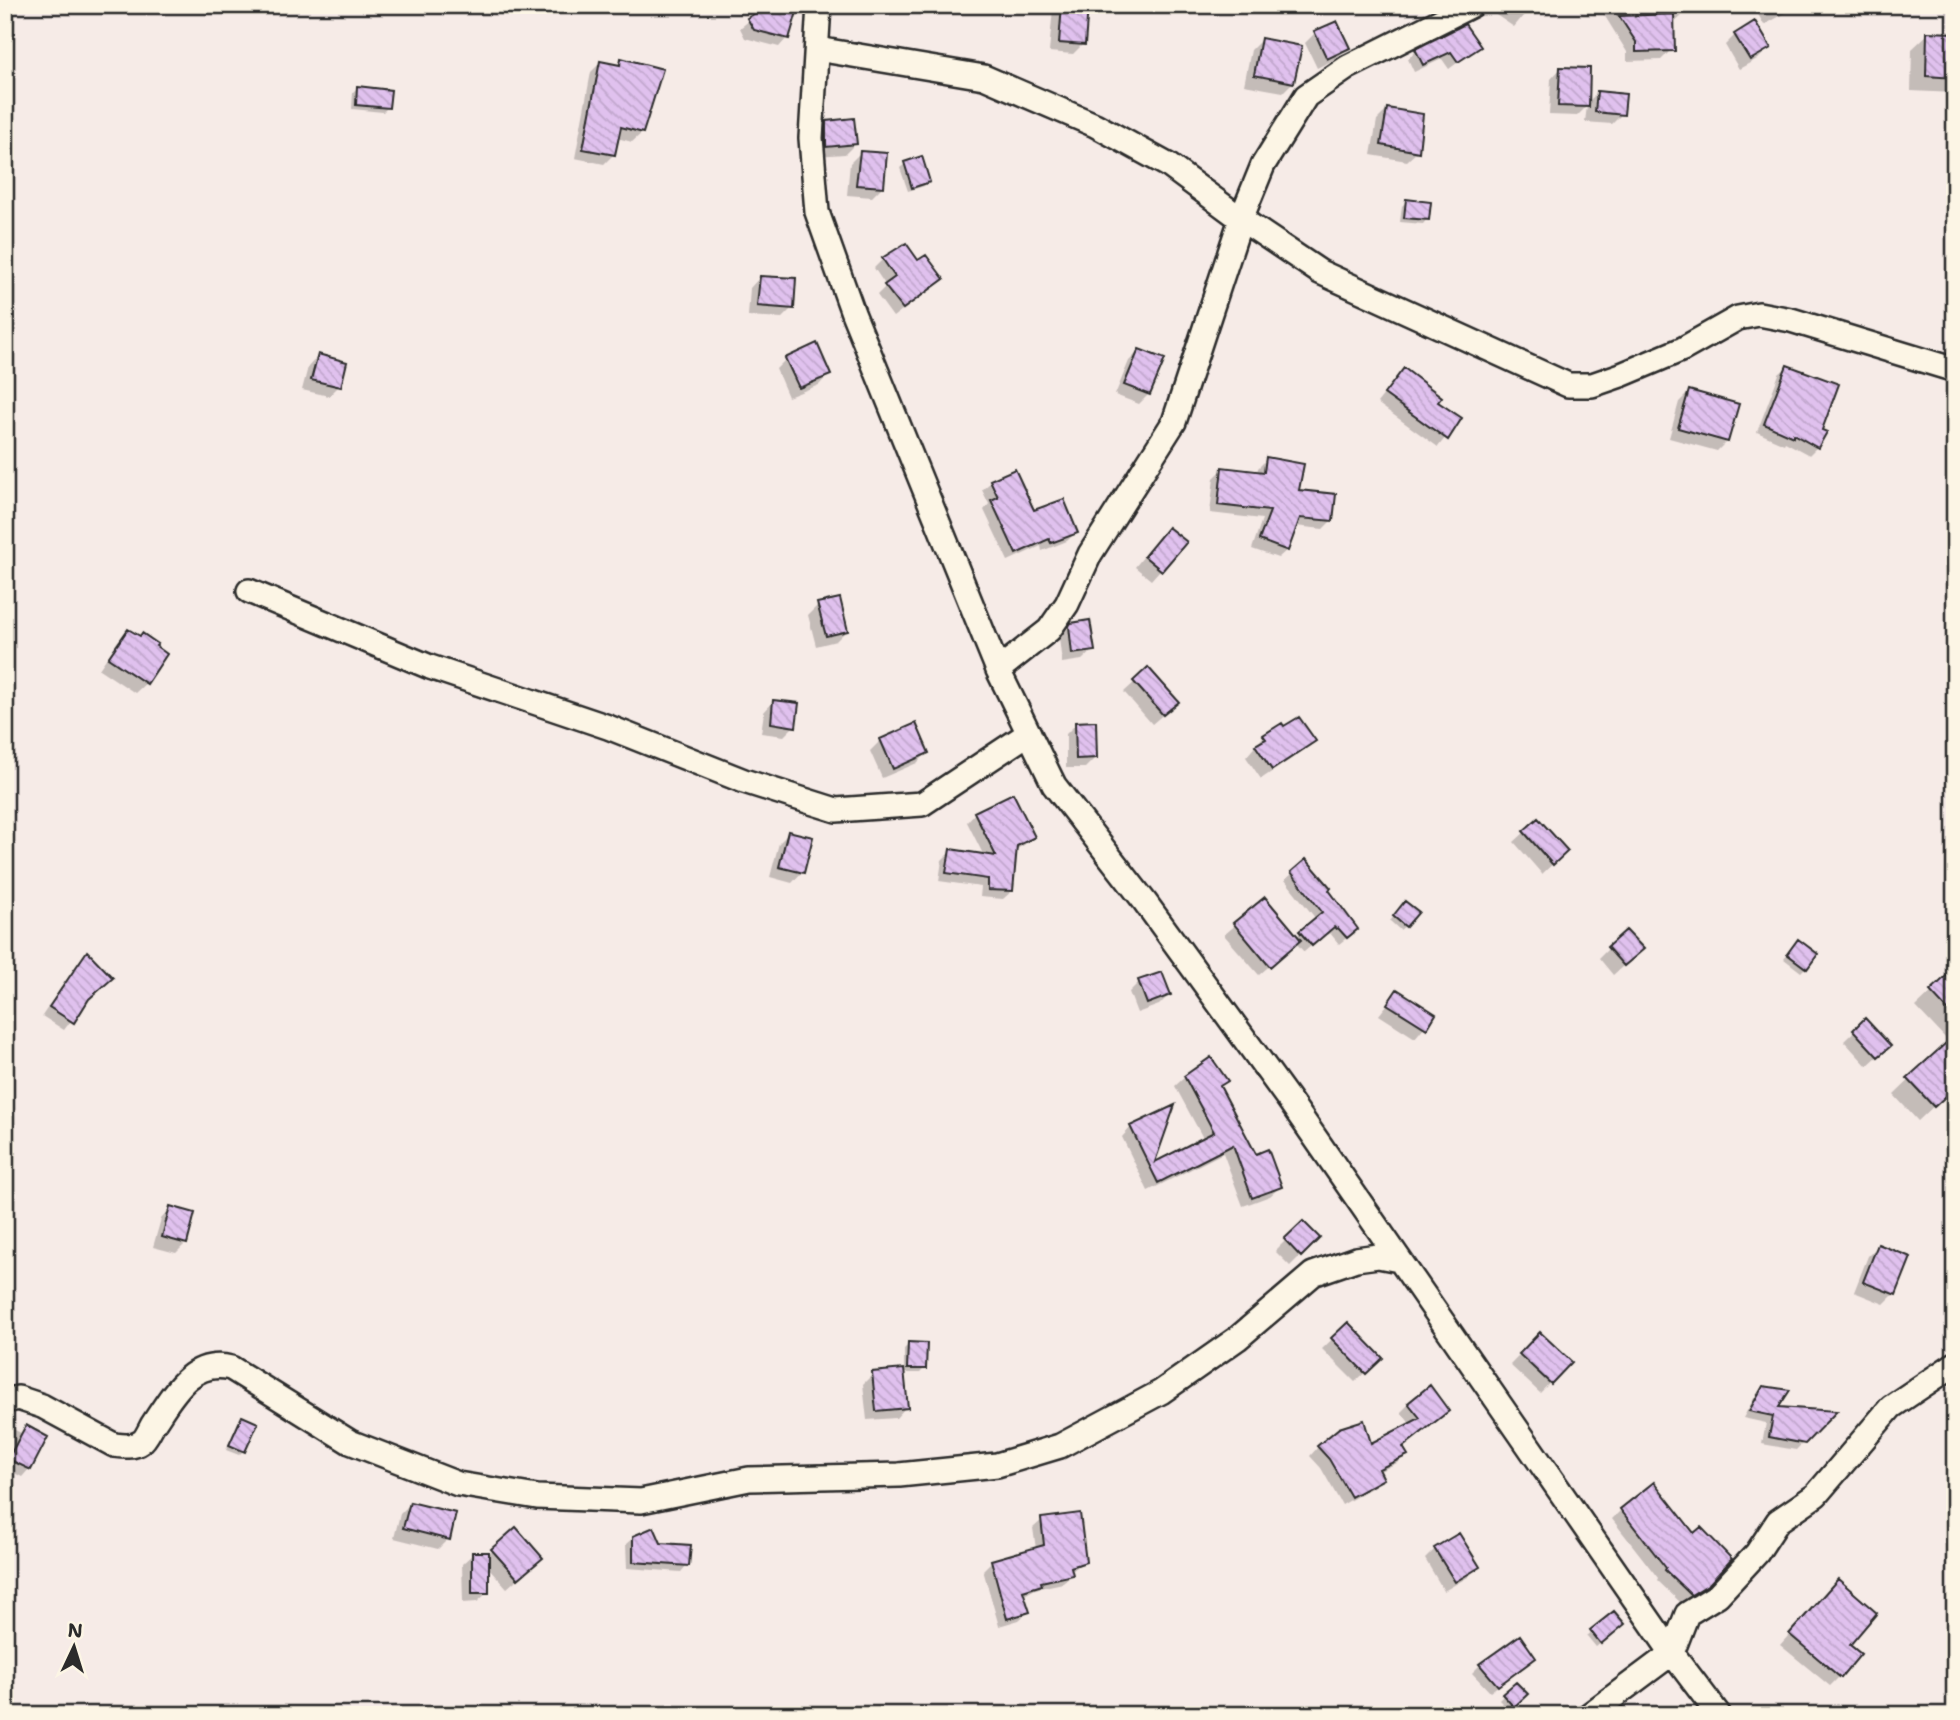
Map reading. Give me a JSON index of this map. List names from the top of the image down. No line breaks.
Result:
{"north":"top"}
